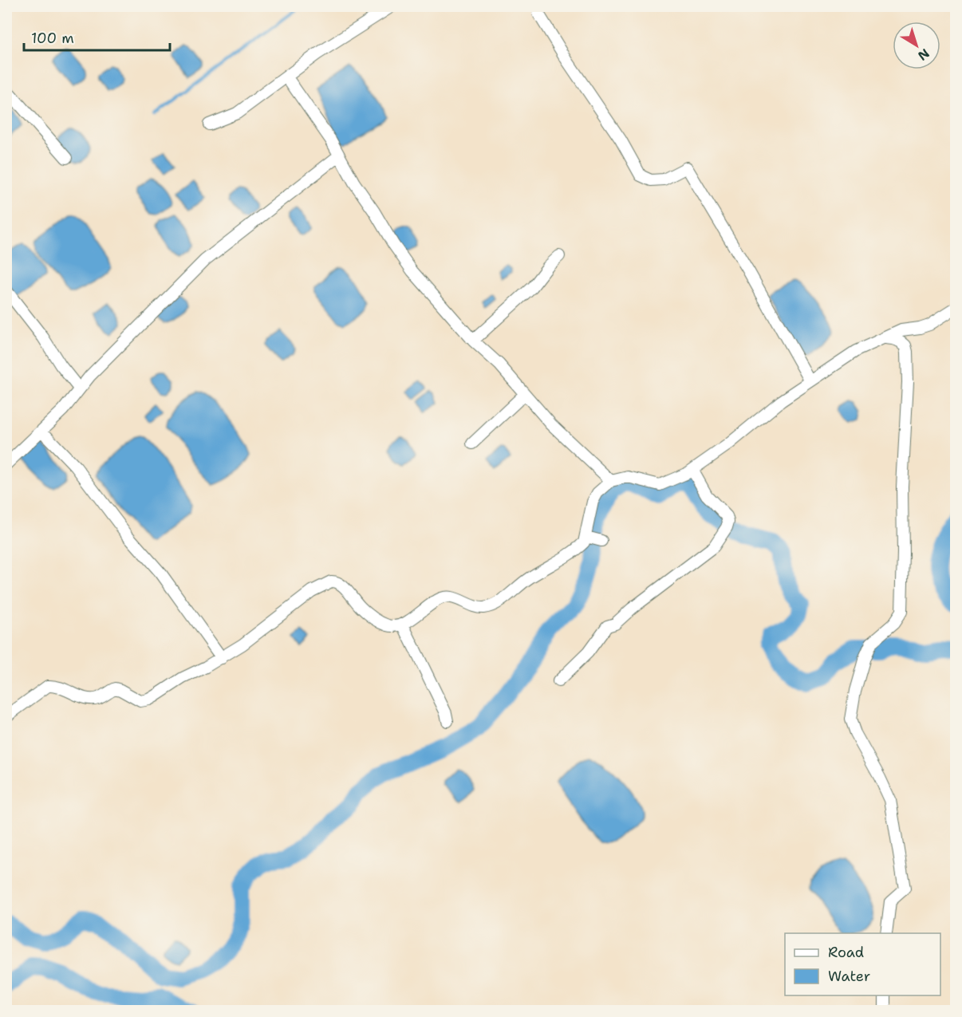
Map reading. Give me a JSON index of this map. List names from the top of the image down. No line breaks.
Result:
{"legend":["Road","Water"],"scale_bar":"100 m","north":"bottom right"}
